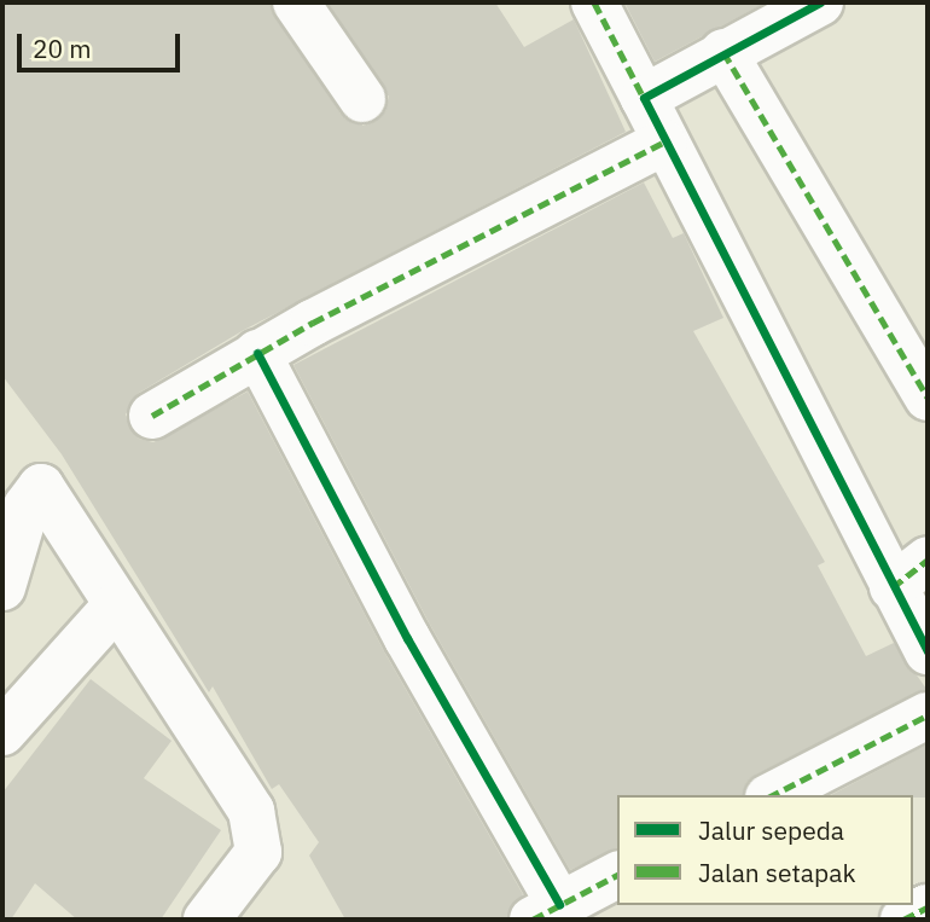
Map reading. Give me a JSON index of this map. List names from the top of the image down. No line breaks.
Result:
{"legend":["Jalur sepeda","Jalan setapak"],"scale_bar":"20 m"}
